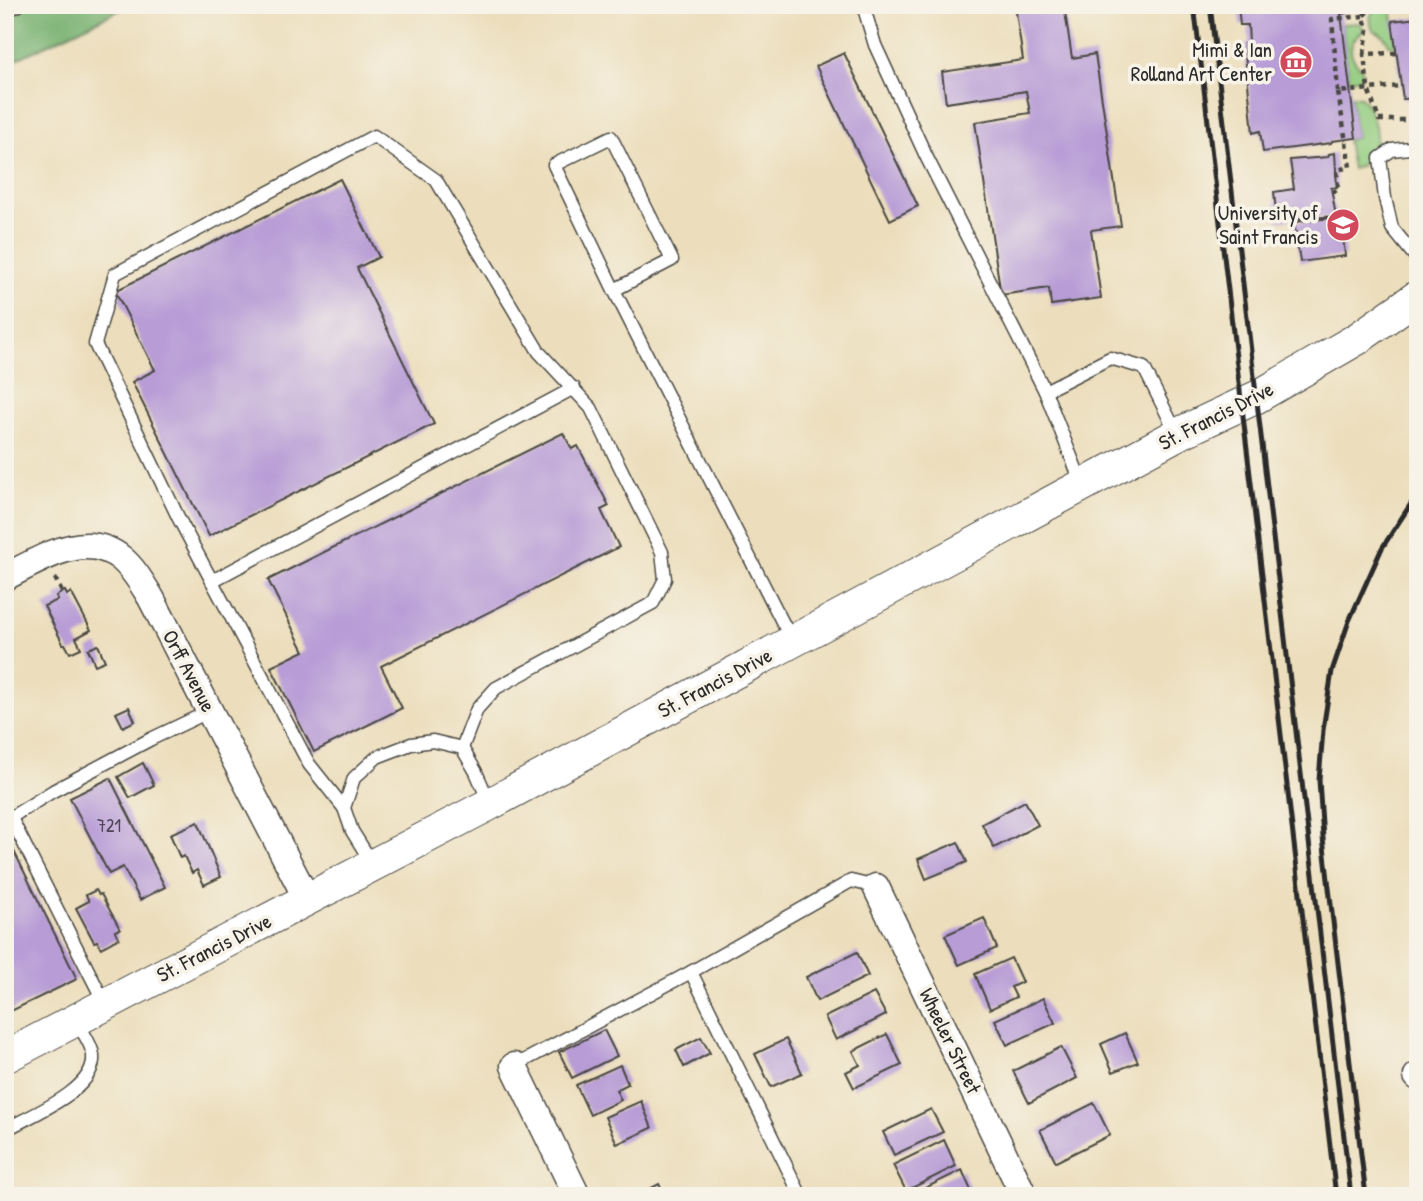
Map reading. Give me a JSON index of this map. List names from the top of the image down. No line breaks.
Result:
{"streets":{"street":["St. Francis Drive","Orff Avenue","Wheeler Street"]},"crossings":[["St. Francis Drive","Orff Avenue"]],"places":{"museum":["Mimi & Ian Rolland Art Center"],"school or university":["University of Saint Francis"]},"house_numbers":["721"]}
